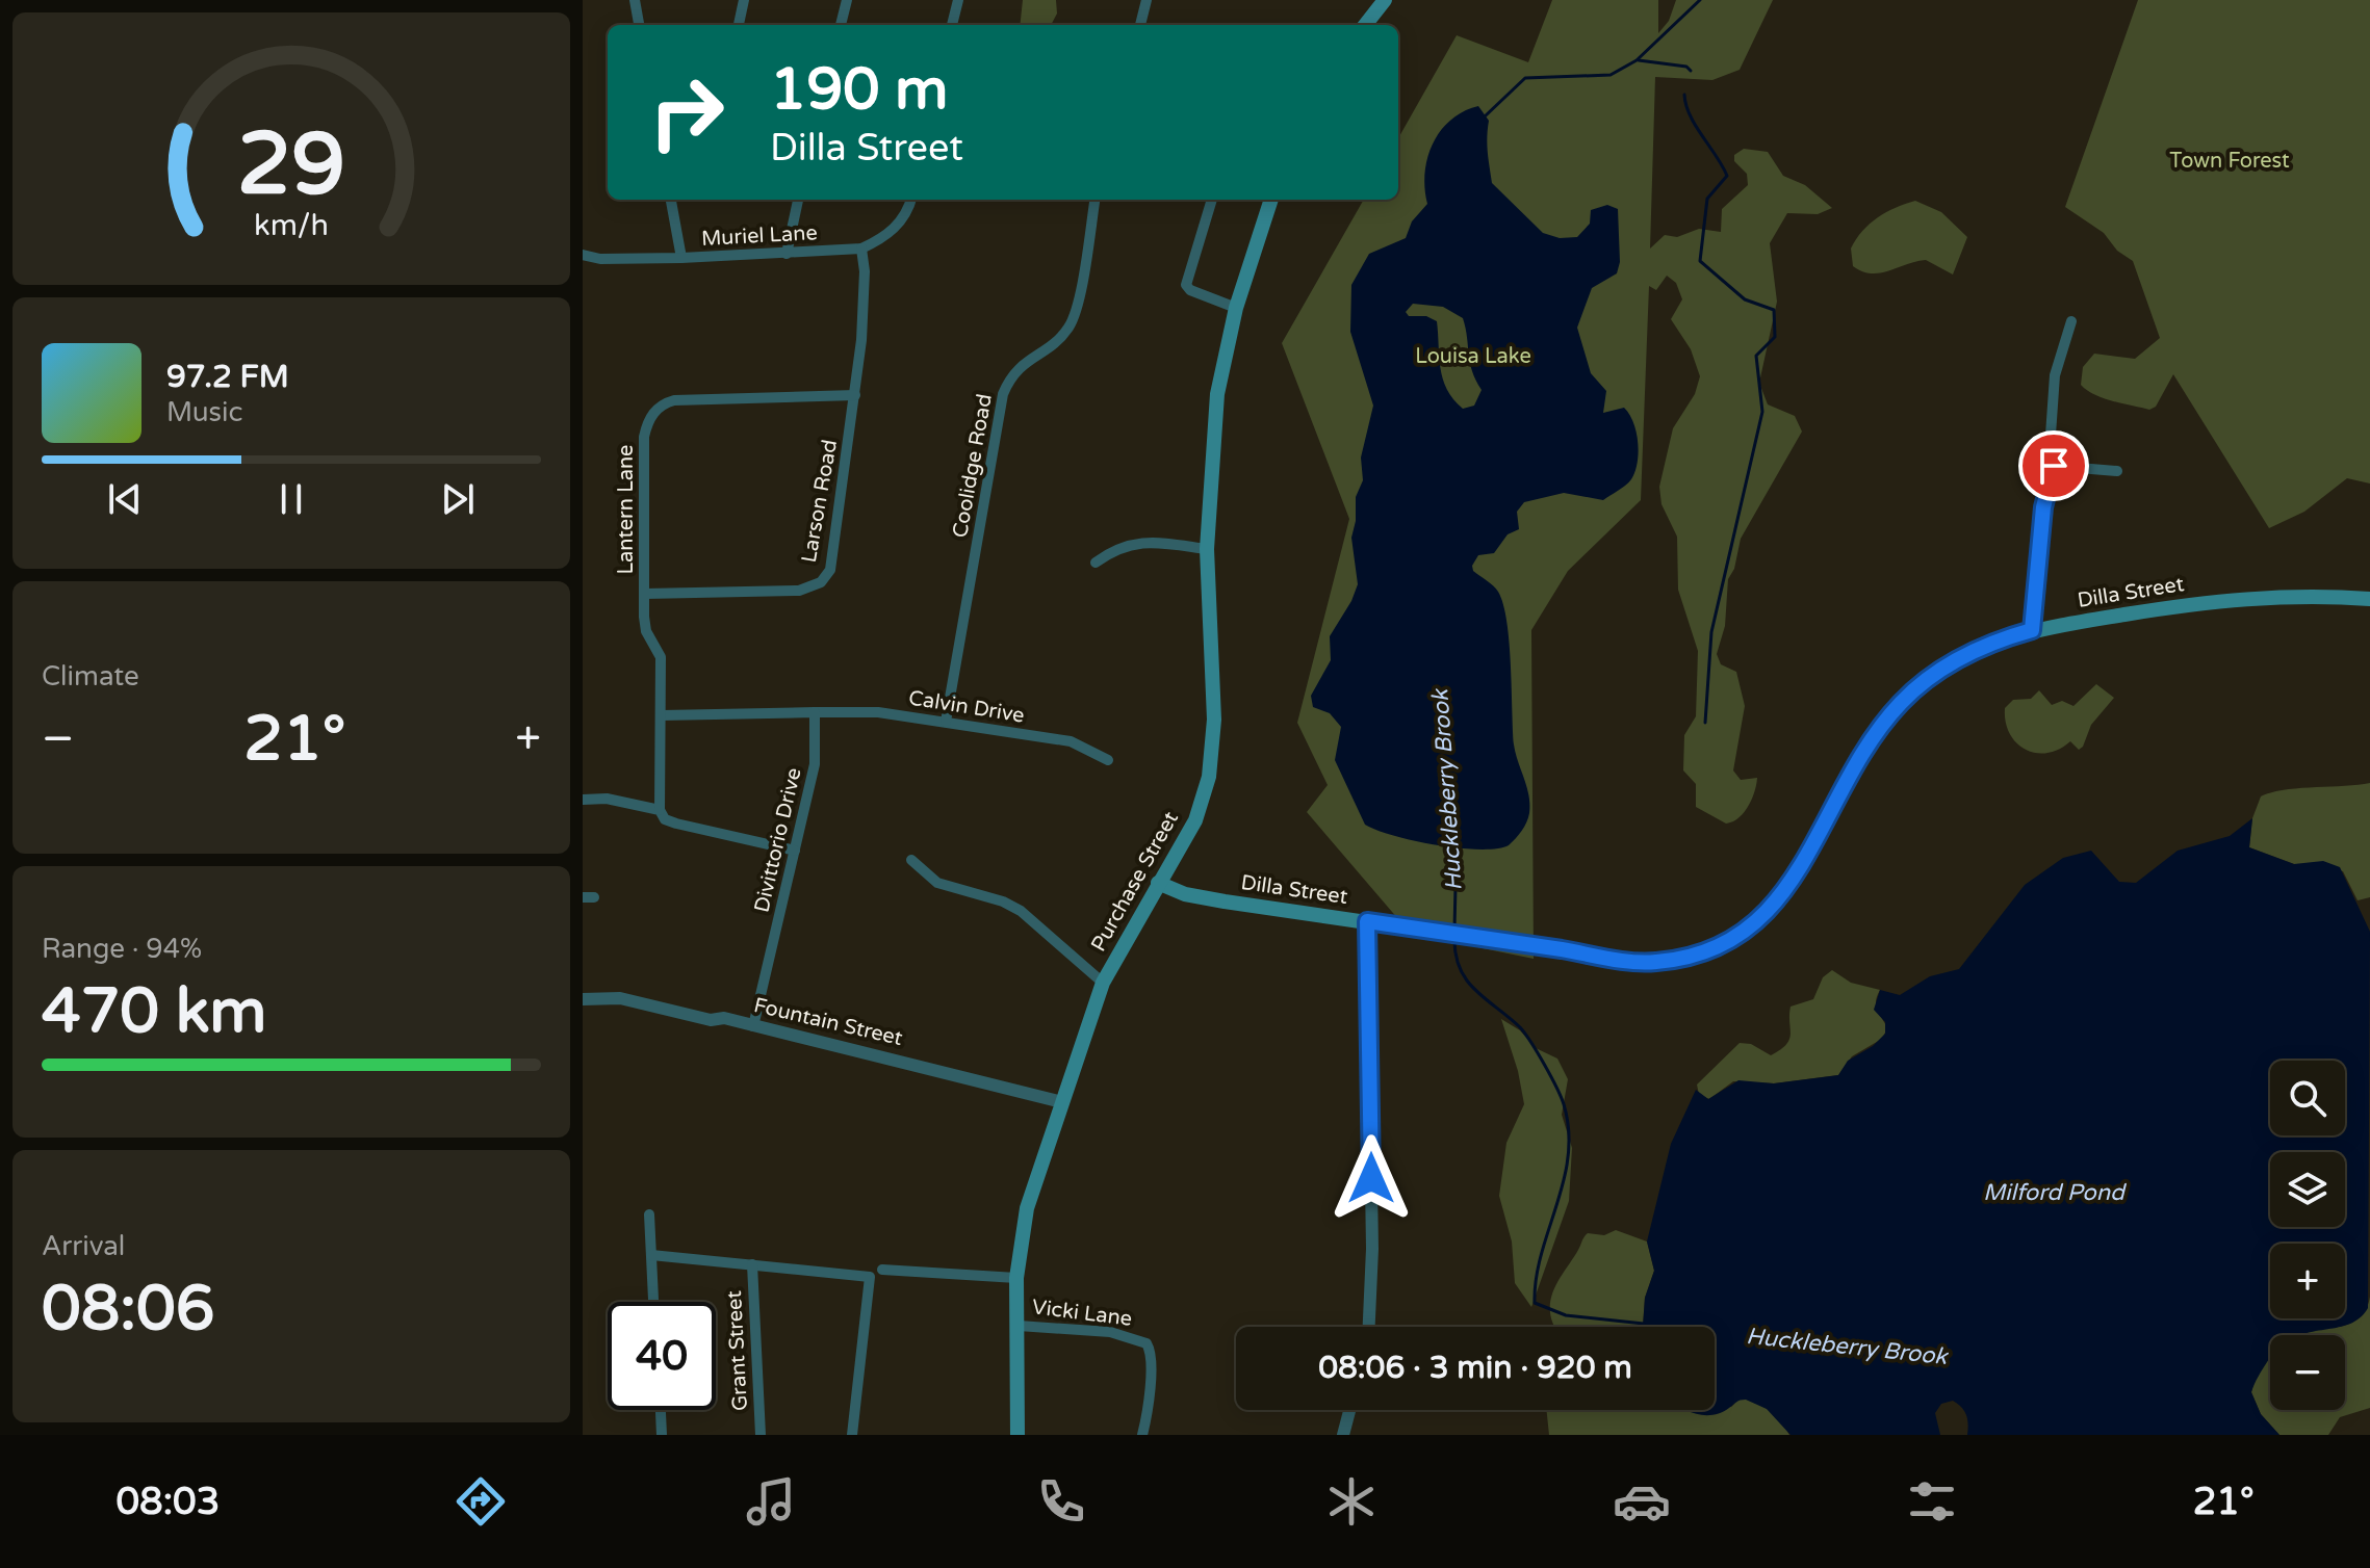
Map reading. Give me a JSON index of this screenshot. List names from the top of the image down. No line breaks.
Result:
{"streets":{"main road":["Dilla Street","Purchase Street"],"street":["Muriel Lane","Coolidge Road","Larson Road","Lantern Lane","Calvin Drive","Divittorio Drive","Fountain Street","Vicki Lane","Grant Street"]},"crossings":[["Muriel Lane","Larson Road"],["Coolidge Road","Calvin Drive"],["Larson Road","Lantern Lane"],["Dilla Street","Purchase Street"],["Calvin Drive","Divittorio Drive"],["Divittorio Drive","Fountain Street"],["Purchase Street","Fountain Street"],["Purchase Street","Vicki Lane"]],"water":["Huckleberry Brook","Milford Pond"],"parks":["Town Forest","Louisa Lake"],"page":{"turn":["190 m","Dilla Street"],"song":["97.2 FM","Music"],"tile":["Climate",["Range · 94%","470 km"],["Arrival","08:06"]],"heat":["−","21°","+"],"map_buttons":["+","−"],"limit":"40","trip":"08:06 · 3 min · 920 m","tabs":["08:03","21°"],"gauge":["29","km/h"]}}
